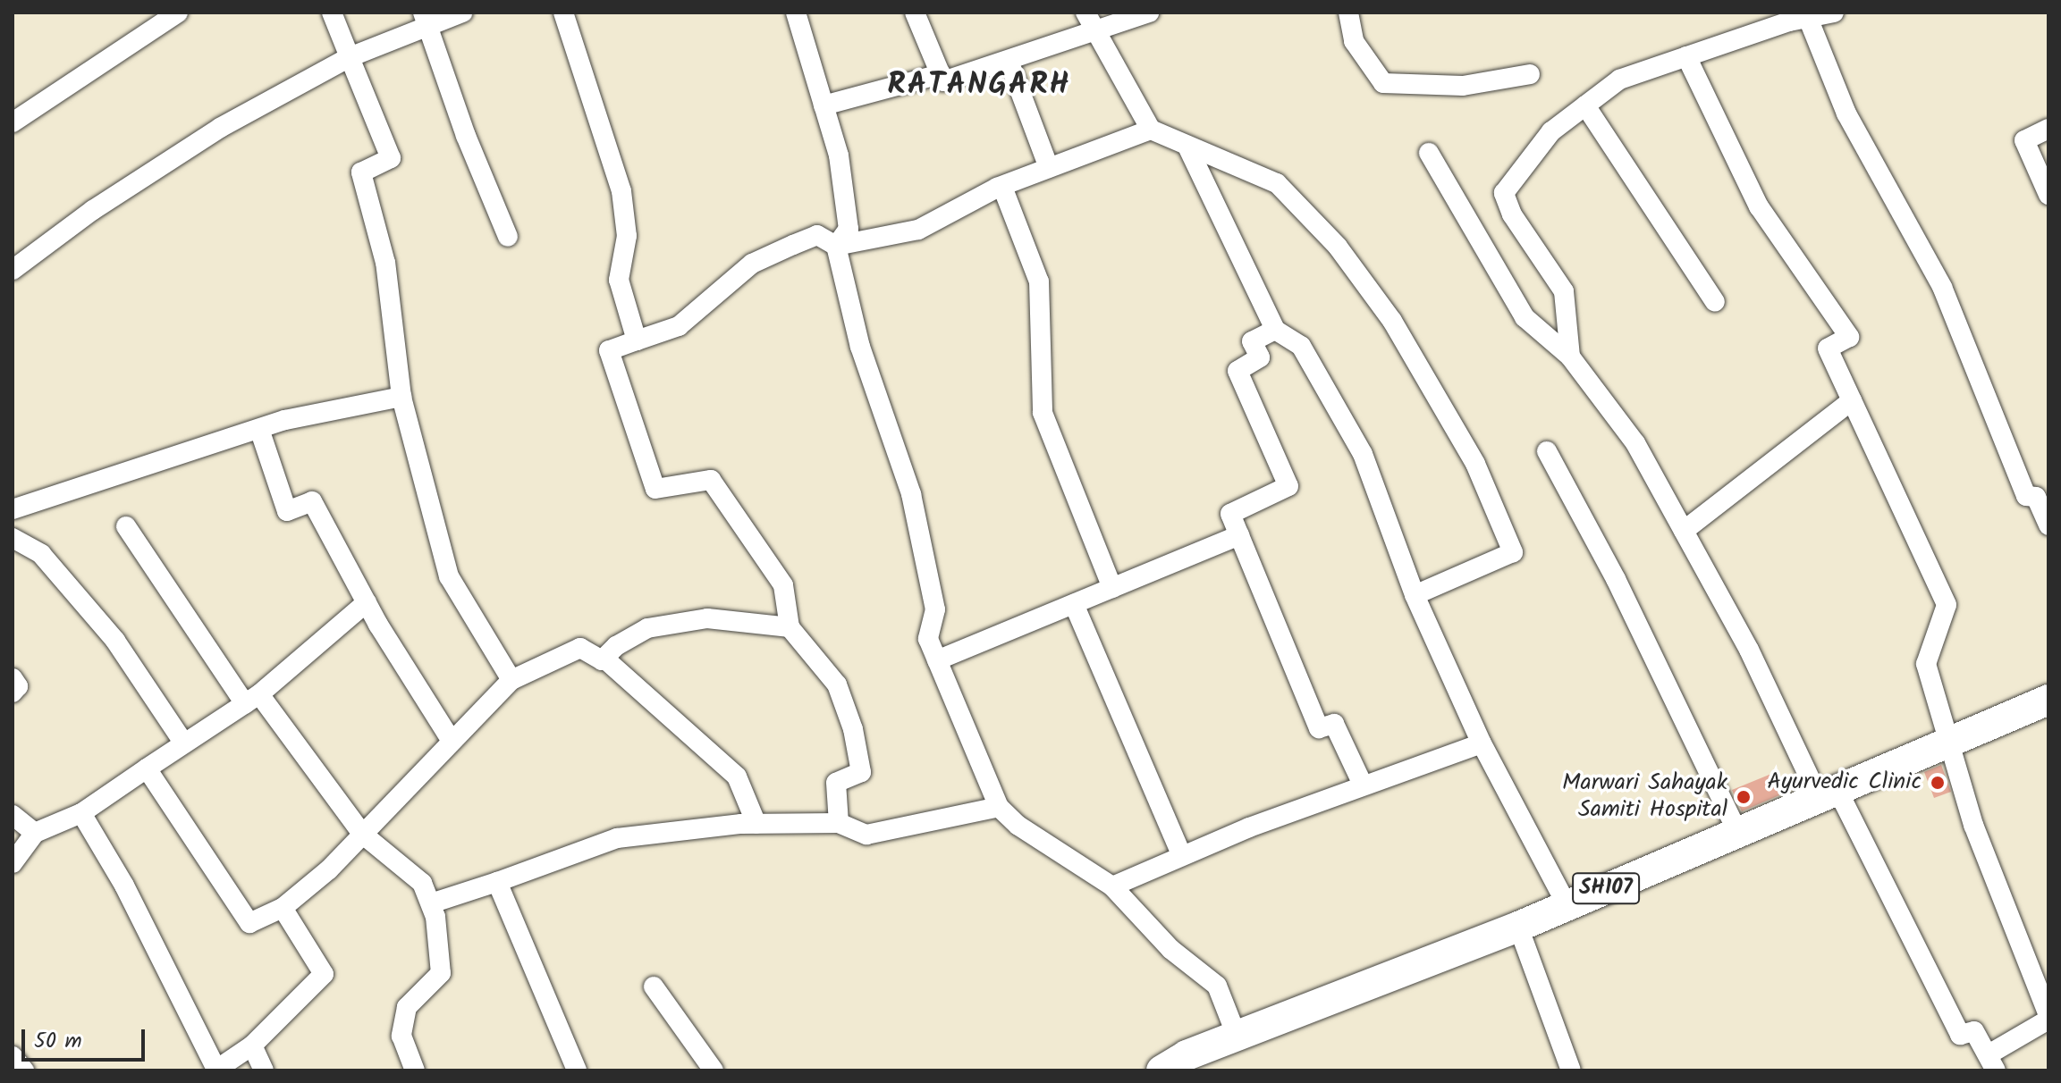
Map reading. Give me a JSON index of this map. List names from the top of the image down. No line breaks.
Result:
{"streets":{"main road":["SH107"]},"districts":["RATANGARH"],"places":["Ayurvedic Clinic","Marwari Sahayak Samiti Hospital"],"scale_bar":"50 m"}
